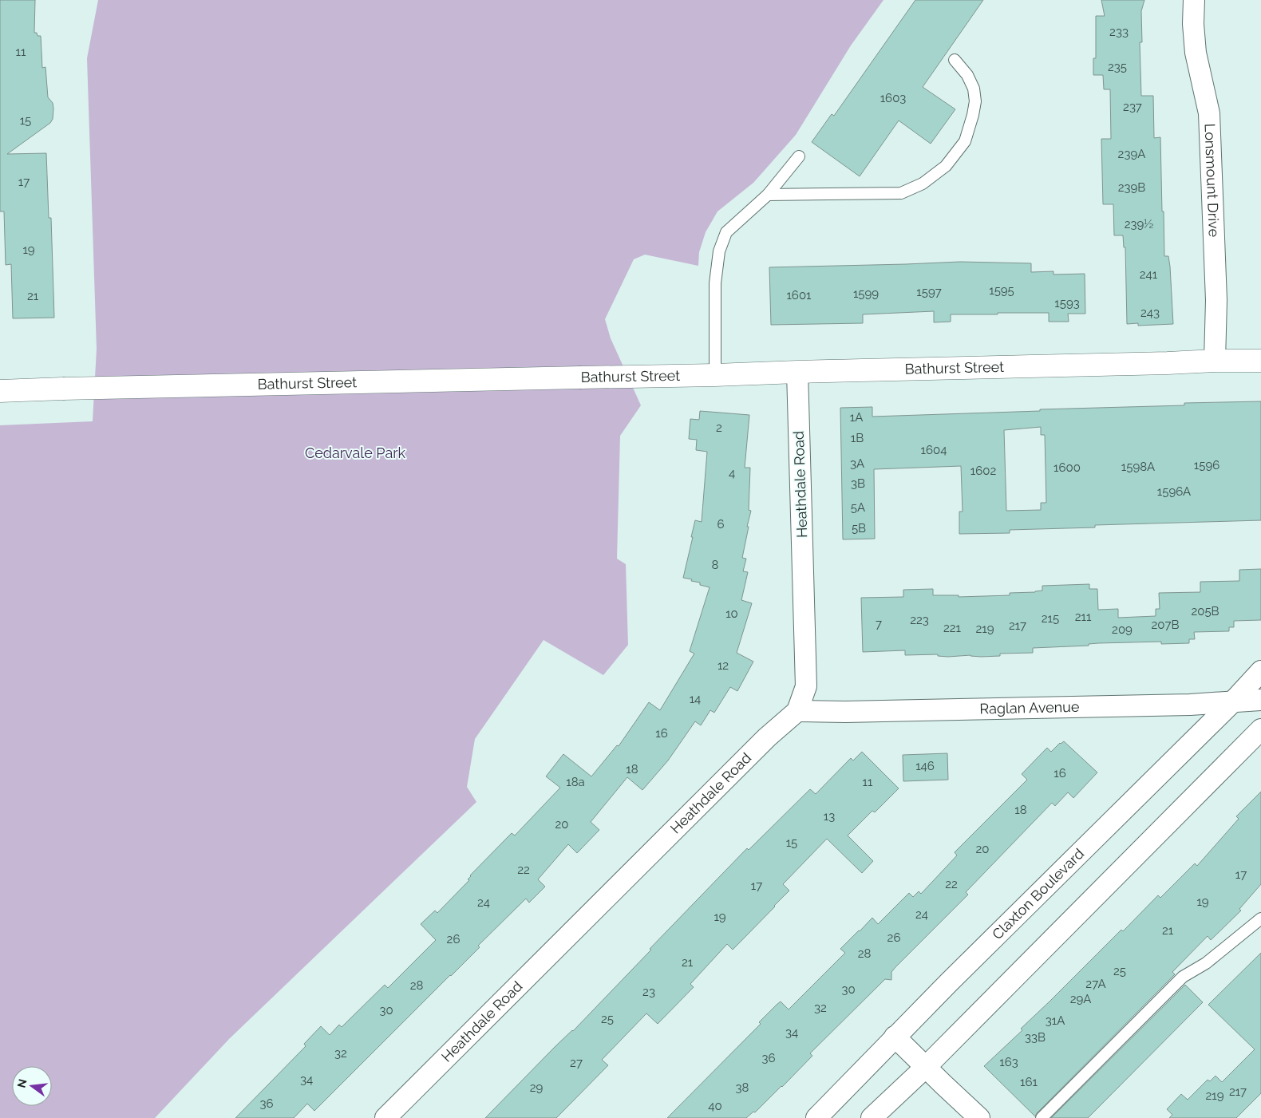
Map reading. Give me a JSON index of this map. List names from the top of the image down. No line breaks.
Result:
{"streets":{"main road":["Bathurst Street"],"street":["Lonsmount Drive","Heathdale Road","Raglan Avenue","Claxton Boulevard"]},"crossings":[["Lonsmount Drive","Bathurst Street"],["Bathurst Street","Heathdale Road"],["Heathdale Road","Raglan Avenue"],["Raglan Avenue","Claxton Boulevard"]],"parks":["Cedarvale Park"],"house_numbers":["233","11","235","1603","237","15","239A","17","239B","239½","19","241","1595","1597","1599","1601","21","1593","243","1A","2","1B","1604","3A","1596","1598A","1600","1602","4","3B","1596A","5A","6","5B","8","205B","10","211","215","223","7","207B","217","221","219","209","12","14","16","146","18","16","18a","11","18","13","20","15","20","22","17","22","17","19","24","24","19","21","26","26","28","21","25","27A","28","30","23","29A","32","30","25","31A","34","33B","32","36","163","27","34","161","29","38","217","219","36","40"],"north":"left"}
